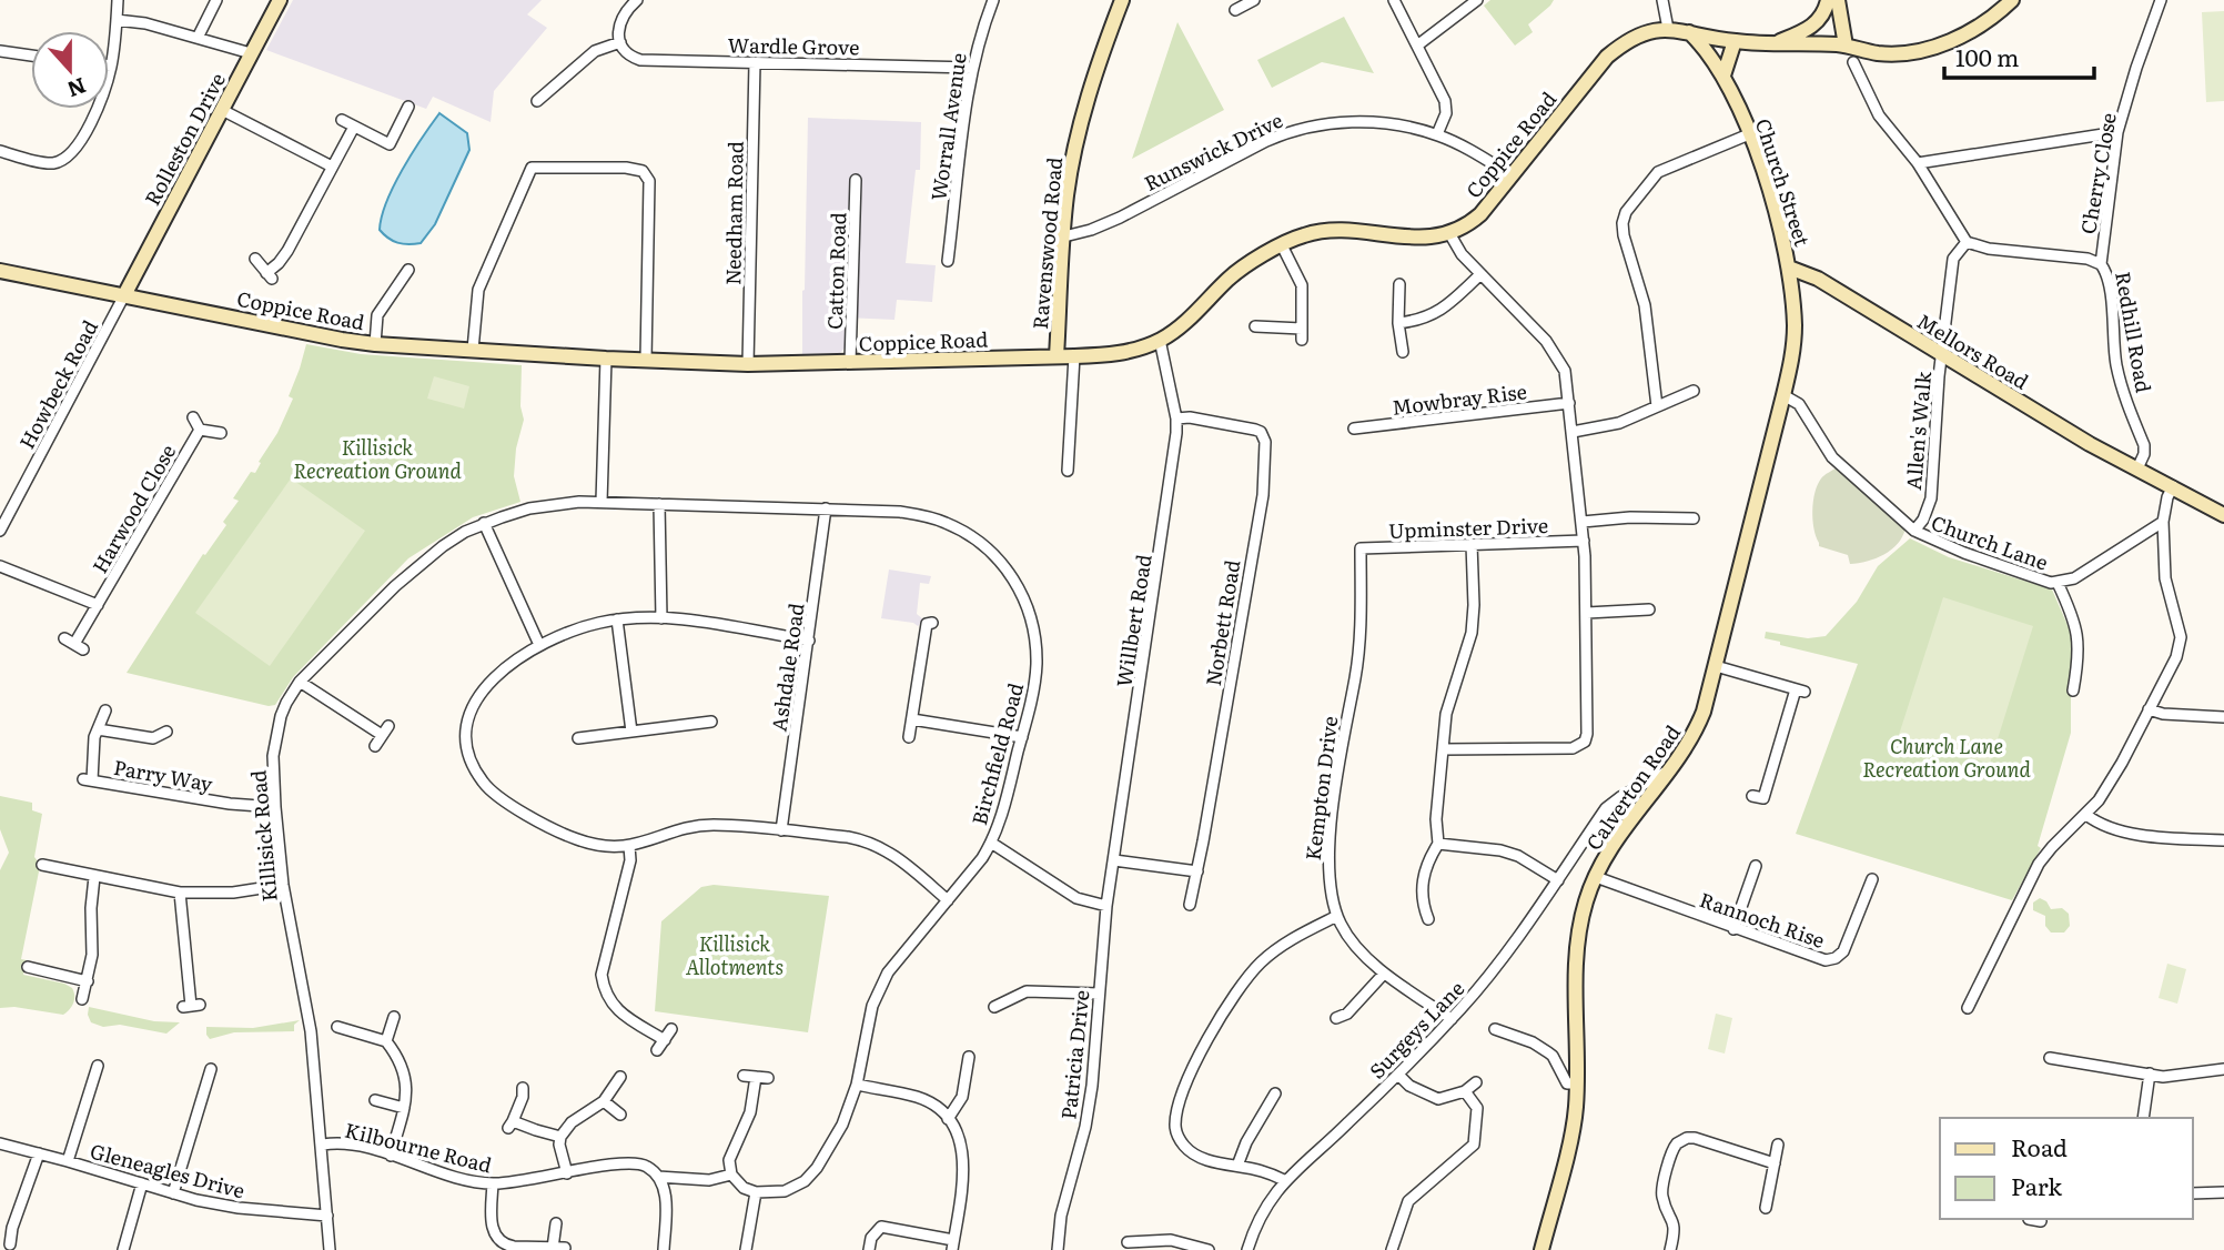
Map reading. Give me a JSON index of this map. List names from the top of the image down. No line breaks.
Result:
{"streets":{"street":["Wardle Grove","Worrall Avenue","Rolleston Drive","Coppice Road","Runswick Drive","Cherry Close","Church Street","Needham Road","Ravenswood Road","Catton Road","Redhill Road","Mellors Road","Howbeck Road","Mowbray Rise","Allen's Walk","Harwood Close","Upminster Drive","Church Lane","Willbert Road","Norbett Road","Ashdale Road","Birchfield Road","Parry Way","Calverton Road","Kempton Drive","Killisick Road","Rannoch Rise","Surgeys Lane","Patricia Drive","Kilbourne Road","Gleneagles Drive"]},"crossings":[["Wardle Grove","Worrall Avenue"],["Wardle Grove","Needham Road"],["Rolleston Drive","Coppice Road"],["Rolleston Drive","Howbeck Road"],["Coppice Road","Runswick Drive"],["Coppice Road","Church Street"],["Coppice Road","Needham Road"],["Coppice Road","Ravenswood Road"],["Coppice Road","Catton Road"],["Coppice Road","Howbeck Road"],["Coppice Road","Willbert Road"],["Runswick Drive","Ravenswood Road"],["Cherry Close","Redhill Road"],["Church Street","Mellors Road"],["Church Street","Church Lane"],["Church Street","Calverton Road"],["Redhill Road","Mellors Road"],["Redhill Road","Allen's Walk"],["Mellors Road","Allen's Walk"],["Allen's Walk","Church Lane"],["Upminster Drive","Kempton Drive"],["Church Lane","Calverton Road"],["Willbert Road","Norbett Road"],["Willbert Road","Patricia Drive"],["Ashdale Road","Birchfield Road"],["Birchfield Road","Killisick Road"],["Parry Way","Killisick Road"],["Calverton Road","Rannoch Rise"],["Calverton Road","Surgeys Lane"],["Kempton Drive","Surgeys Lane"],["Killisick Road","Kilbourne Road"],["Killisick Road","Gleneagles Drive"]],"parks":["Killisick Recreation Ground","Church Lane Recreation Ground","Killisick Allotments"],"legend":["Road","Park"],"scale_bar":"100 m","north":"bottom"}
